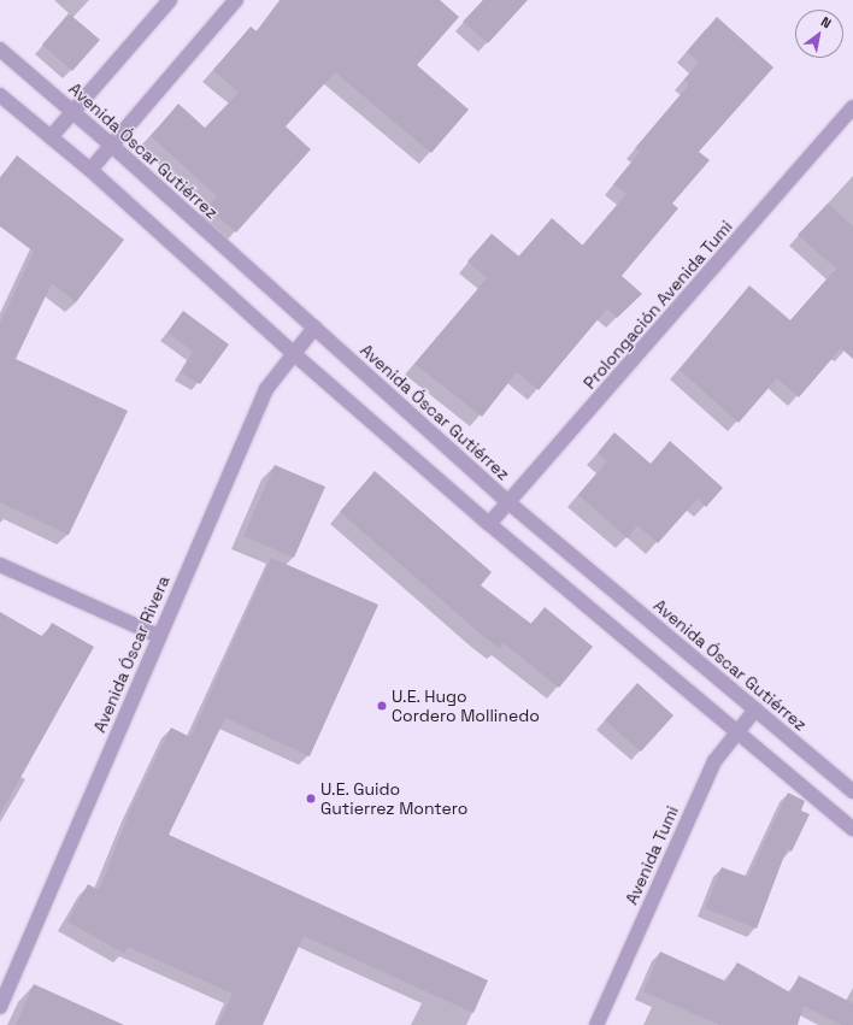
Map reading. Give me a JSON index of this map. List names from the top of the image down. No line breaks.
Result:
{"streets":{"street":["Avenida Óscar Gutiérrez","Prolongación Avenida Tumi","Avenida Óscar Rivera","Avenida Tumi"]},"crossings":[["Avenida Óscar Gutiérrez","Prolongación Avenida Tumi"],["Avenida Óscar Gutiérrez","Avenida Óscar Rivera"],["Avenida Óscar Gutiérrez","Avenida Tumi"]],"places":["U.E. Hugo Cordero Mollinedo","U.E. Guido Gutierrez Montero"],"north":"top right"}
